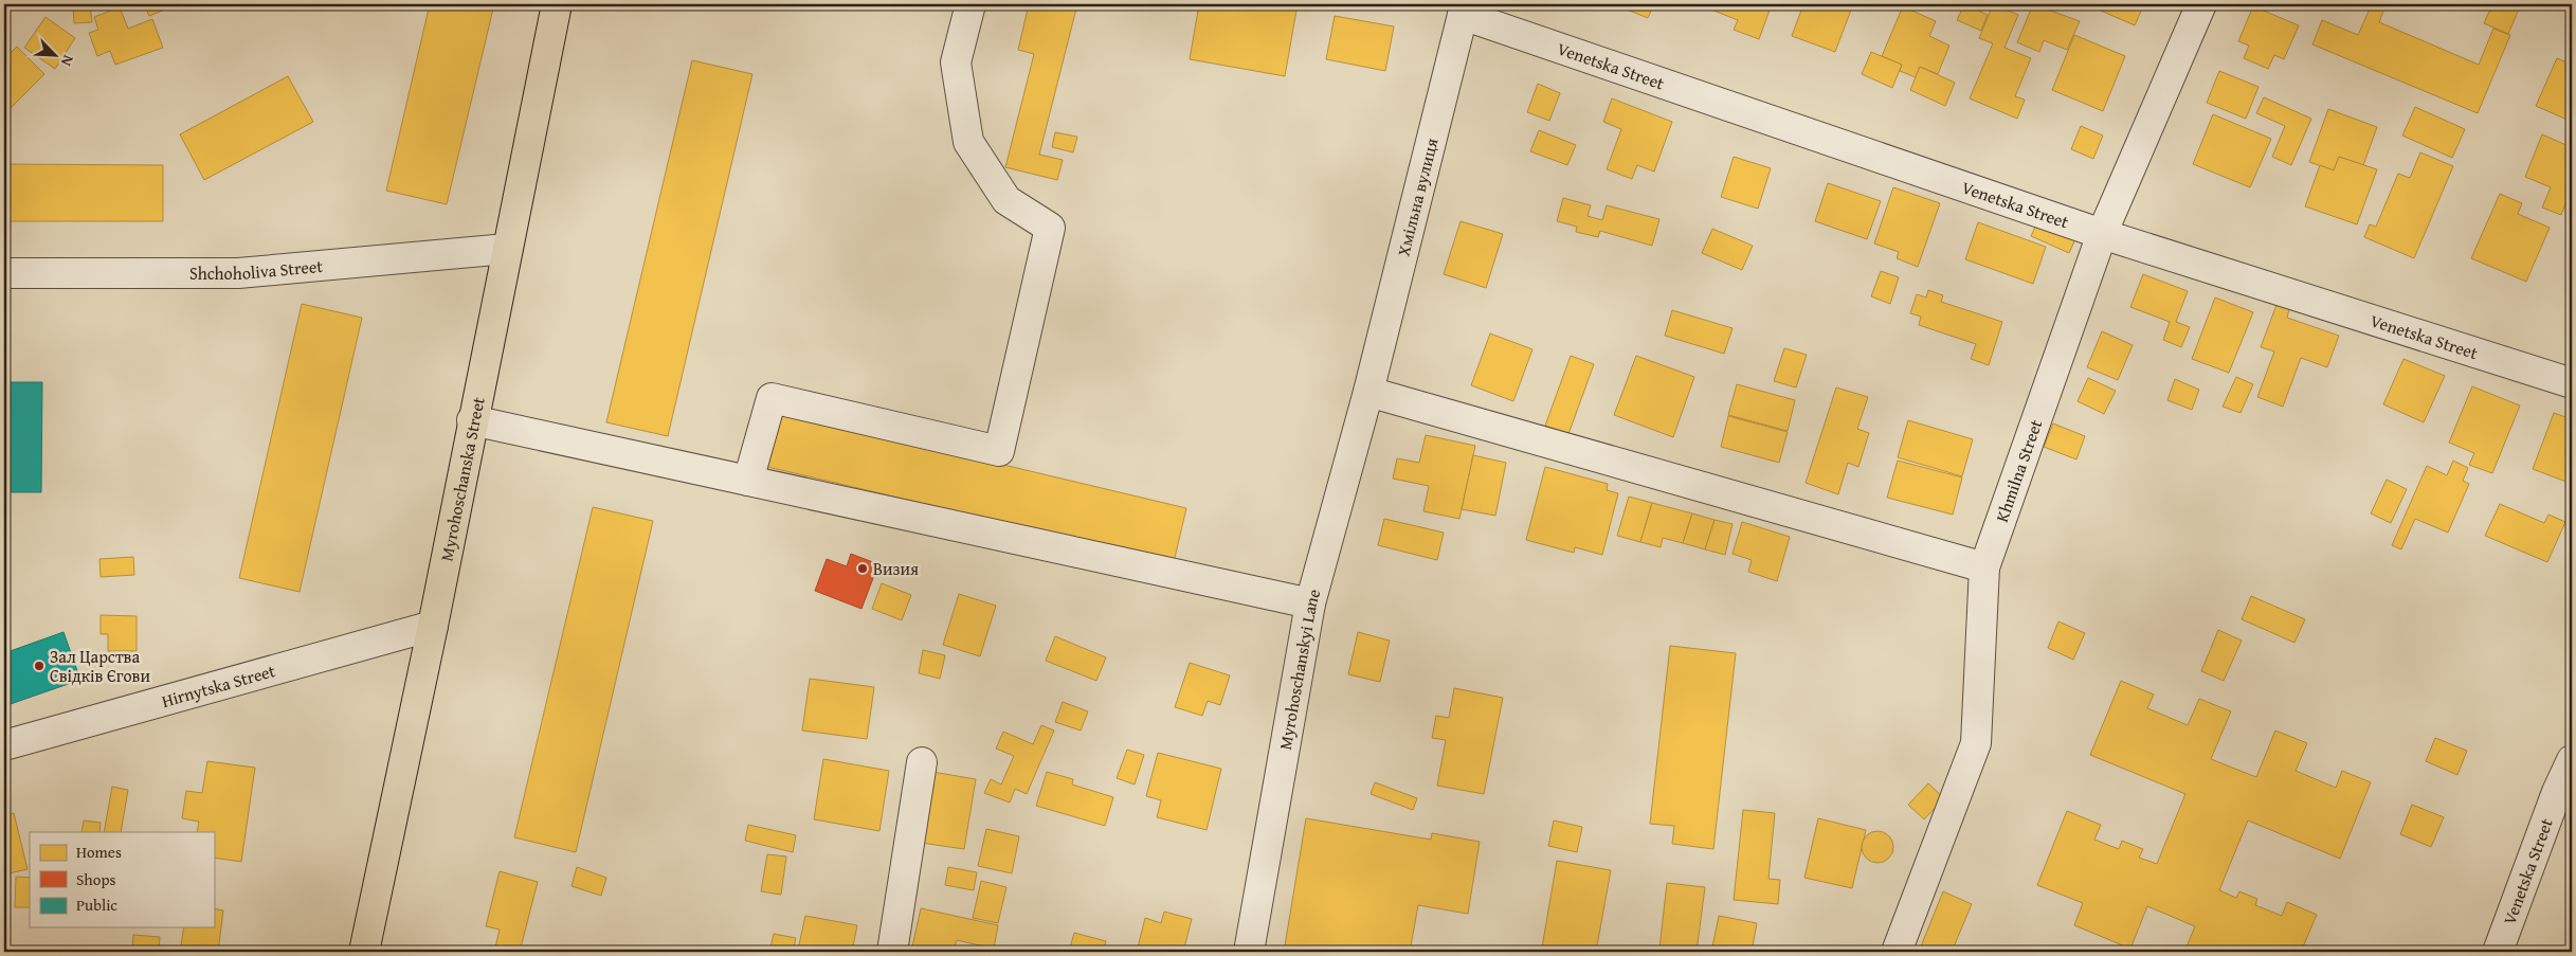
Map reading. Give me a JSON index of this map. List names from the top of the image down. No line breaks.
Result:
{"streets":{"main road":["Myrohoschanska Street"],"street":["Venetska Street","Хмільна вулиця","Shchoholiva Street","Khmilna Street","Myrohoschanskyi Lane","Hirnytska Street"]},"crossings":[["Venetska Street","Хмільна вулиця"],["Venetska Street","Khmilna Street"],["Хмільна вулиця","Myrohoschanskyi Lane"],["Shchoholiva Street","Myrohoschanska Street"],["Myrohoschanska Street","Hirnytska Street"]],"places":["Визия","Зал Царства Свідків Єгови"],"legend":["Homes","Shops","Public"],"north":"bottom right"}
